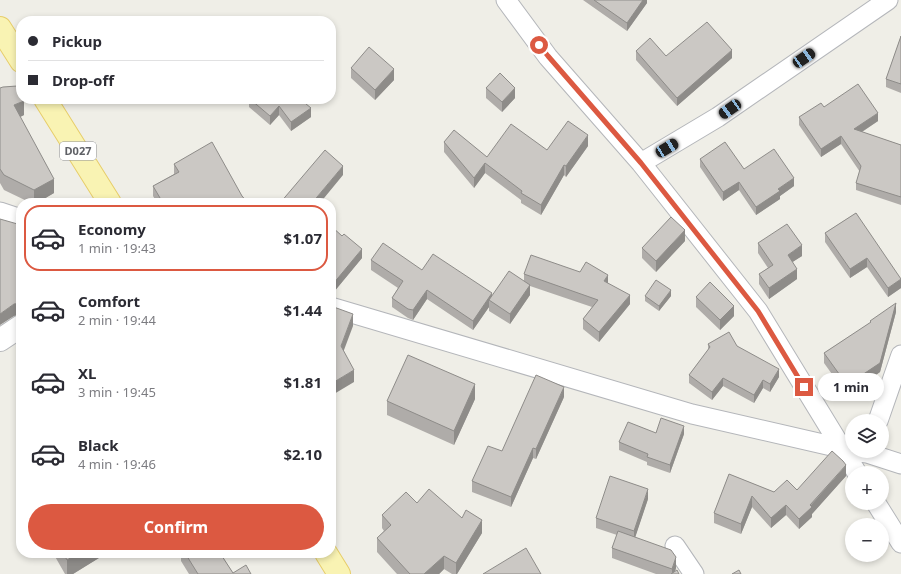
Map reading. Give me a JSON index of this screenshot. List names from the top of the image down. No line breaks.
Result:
{"streets":{"main road":["D027"]},"page":{"banner":["Pickup","Drop-off"],"list":[{"name":"Economy","note":"1 min · 19:43","value":"$1.07"},{"name":"Comfort","note":"2 min · 19:44","value":"$1.44"},{"name":"XL","note":"3 min · 19:45","value":"$1.81"},{"name":"Black","note":"4 min · 19:46","value":"$2.10"}],"bubble":"1 min","map_buttons":["+","−"],"buttons":"Confirm"}}
